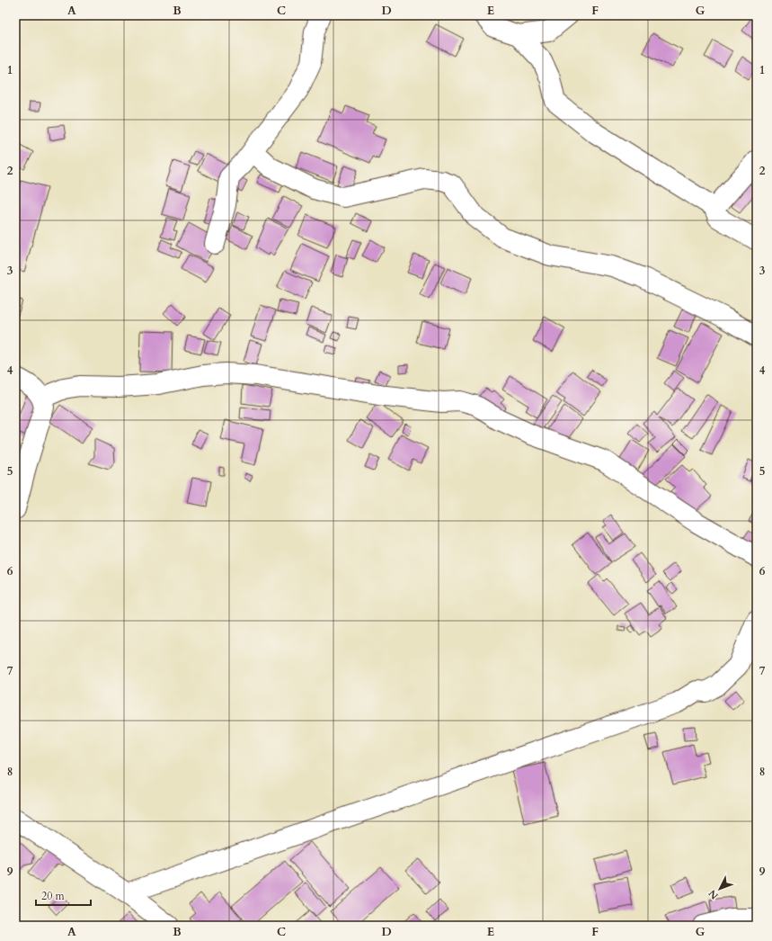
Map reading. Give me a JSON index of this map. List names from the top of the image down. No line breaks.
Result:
{"scale_bar":"20 m","north":"bottom left","grid":{"columns":["A","B","C","D","E","F","G"],"rows":["1","2","3","4","5","6","7","8","9"]}}
